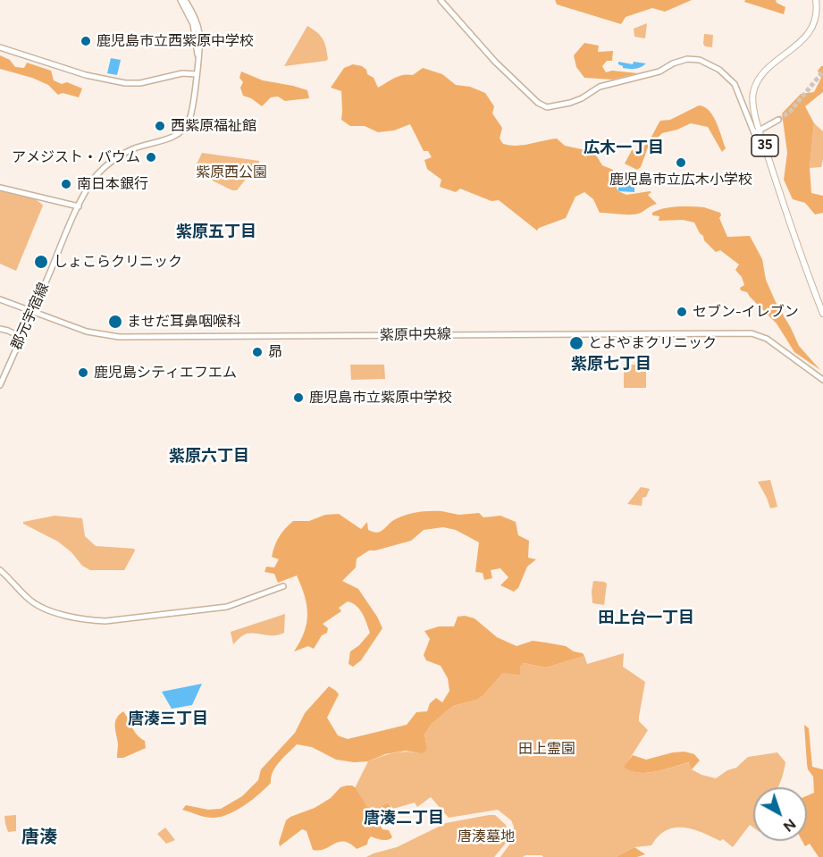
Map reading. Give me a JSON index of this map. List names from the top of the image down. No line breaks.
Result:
{"streets":{"main road":["35"],"street":["郡元宇宿線","紫原中央線"]},"crossings":[["郡元宇宿線","紫原中央線"]],"districts":["広木一丁目","紫原五丁目","紫原七丁目","紫原六丁目","田上台一丁目","唐湊三丁目","唐湊二丁目","唐湊"],"parks":["紫原西公園","田上霊園","唐湊墓地"],"places":["鹿児島市立西紫原中学校","西紫原福祉館","アメジスト・バウム","鹿児島市立広木小学校","南日本銀行","しょこらクリニック","セブン-イレブン","ませだ耳鼻咽喉科","とよやまクリニック","昴","鹿児島シティエフエム","鹿児島市立紫原中学校"],"north":"bottom right"}
